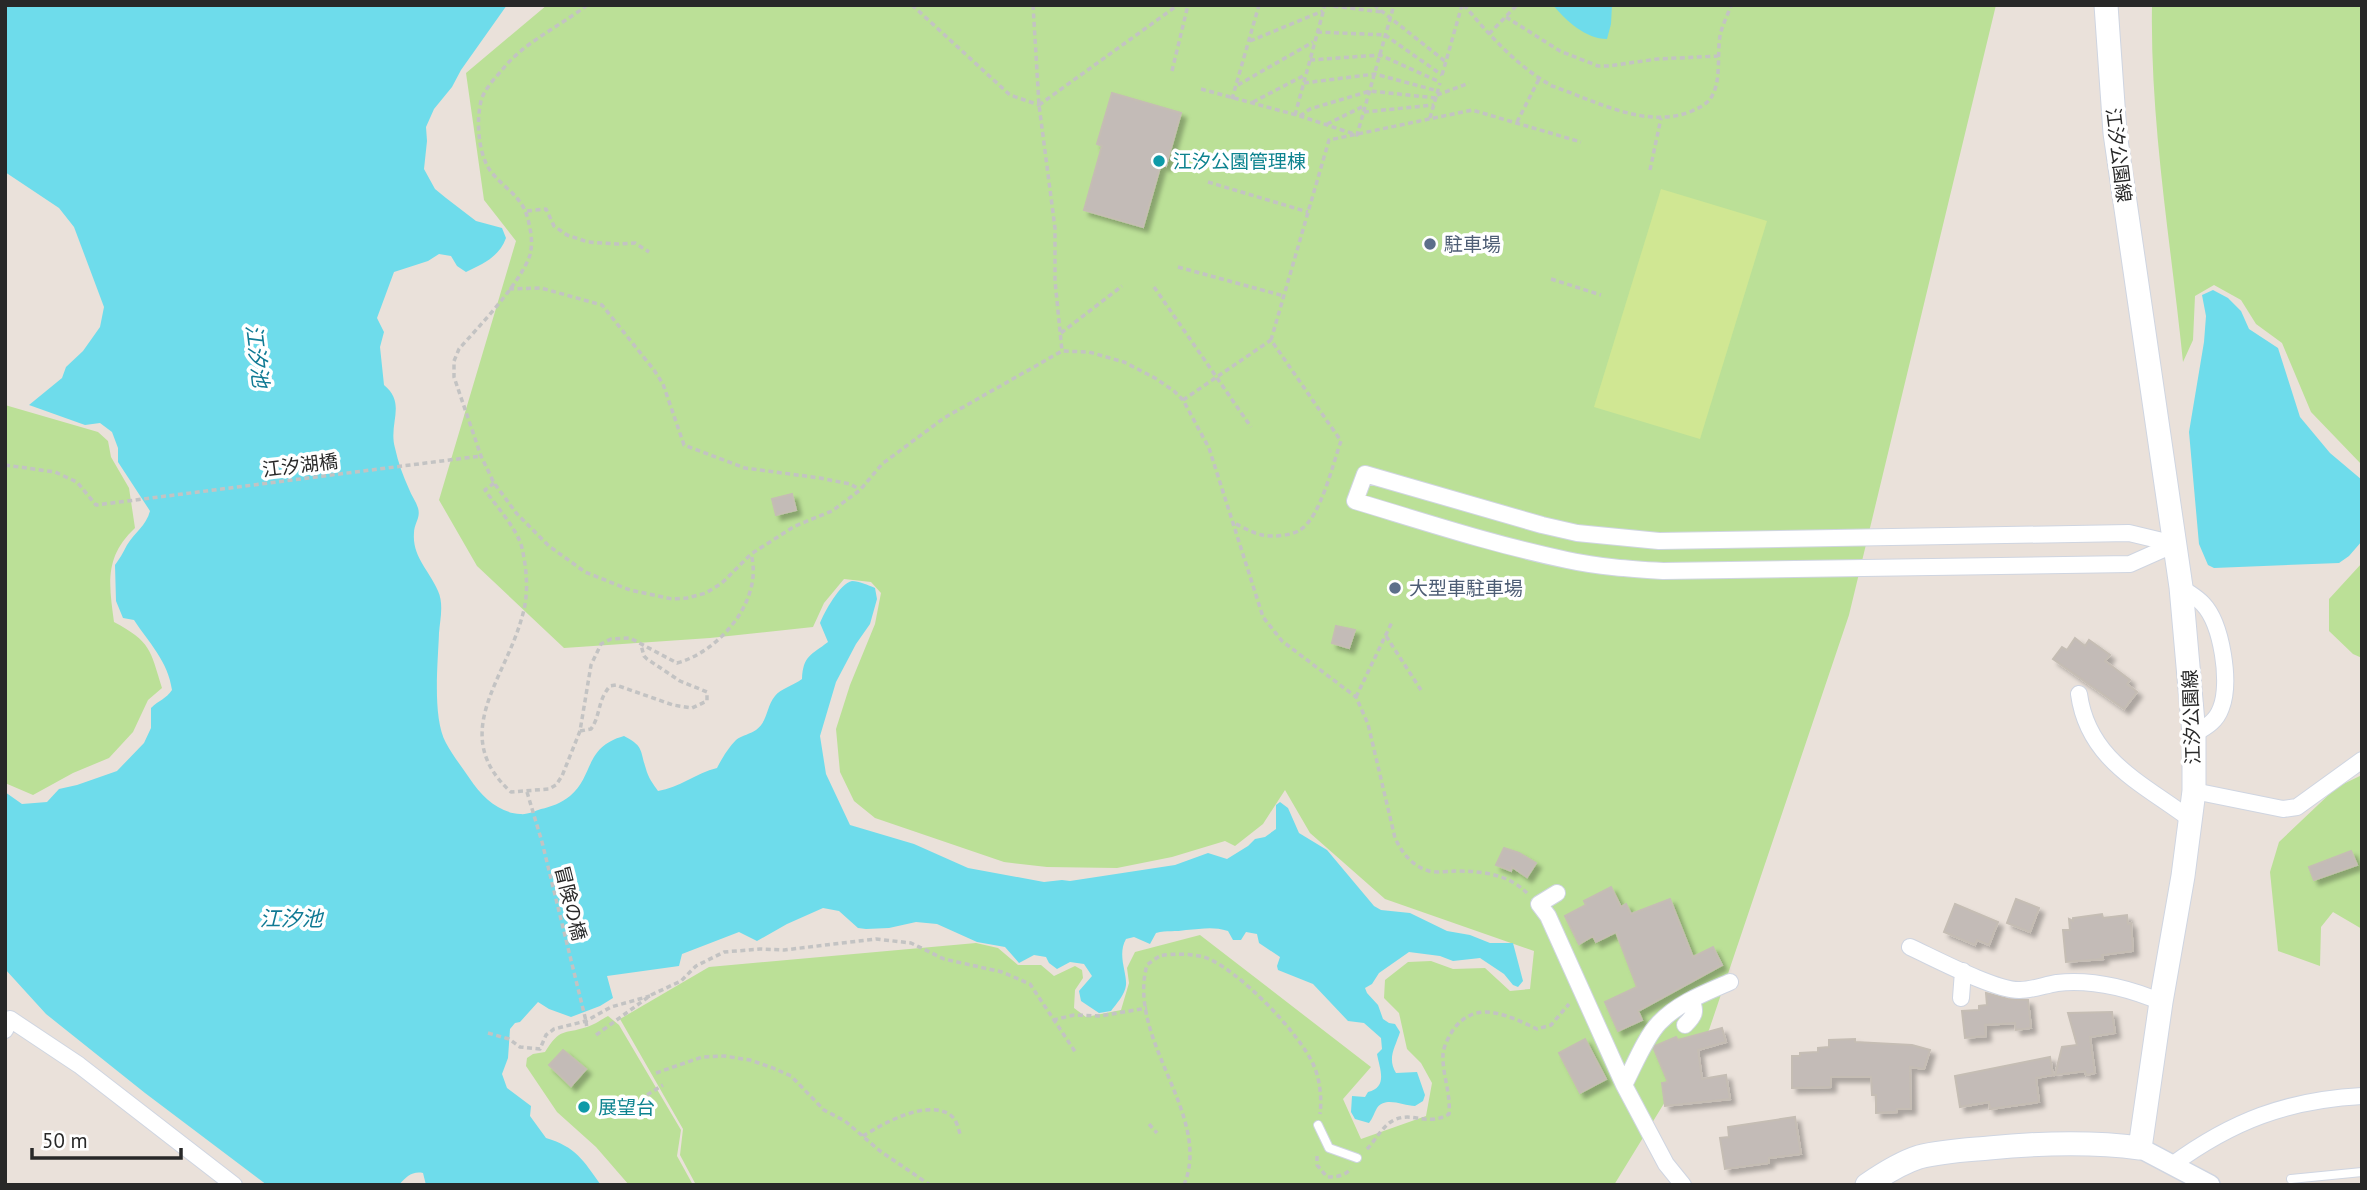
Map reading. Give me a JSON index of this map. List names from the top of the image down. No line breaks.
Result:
{"streets":{"main road":["江汐公園線"],"path":["江汐湖橋","冒険の橋"]},"water":["江汐池"],"places":["江汐公園管理棟","駐車場","大型車駐車場","展望台"],"scale_bar":"50 m"}
